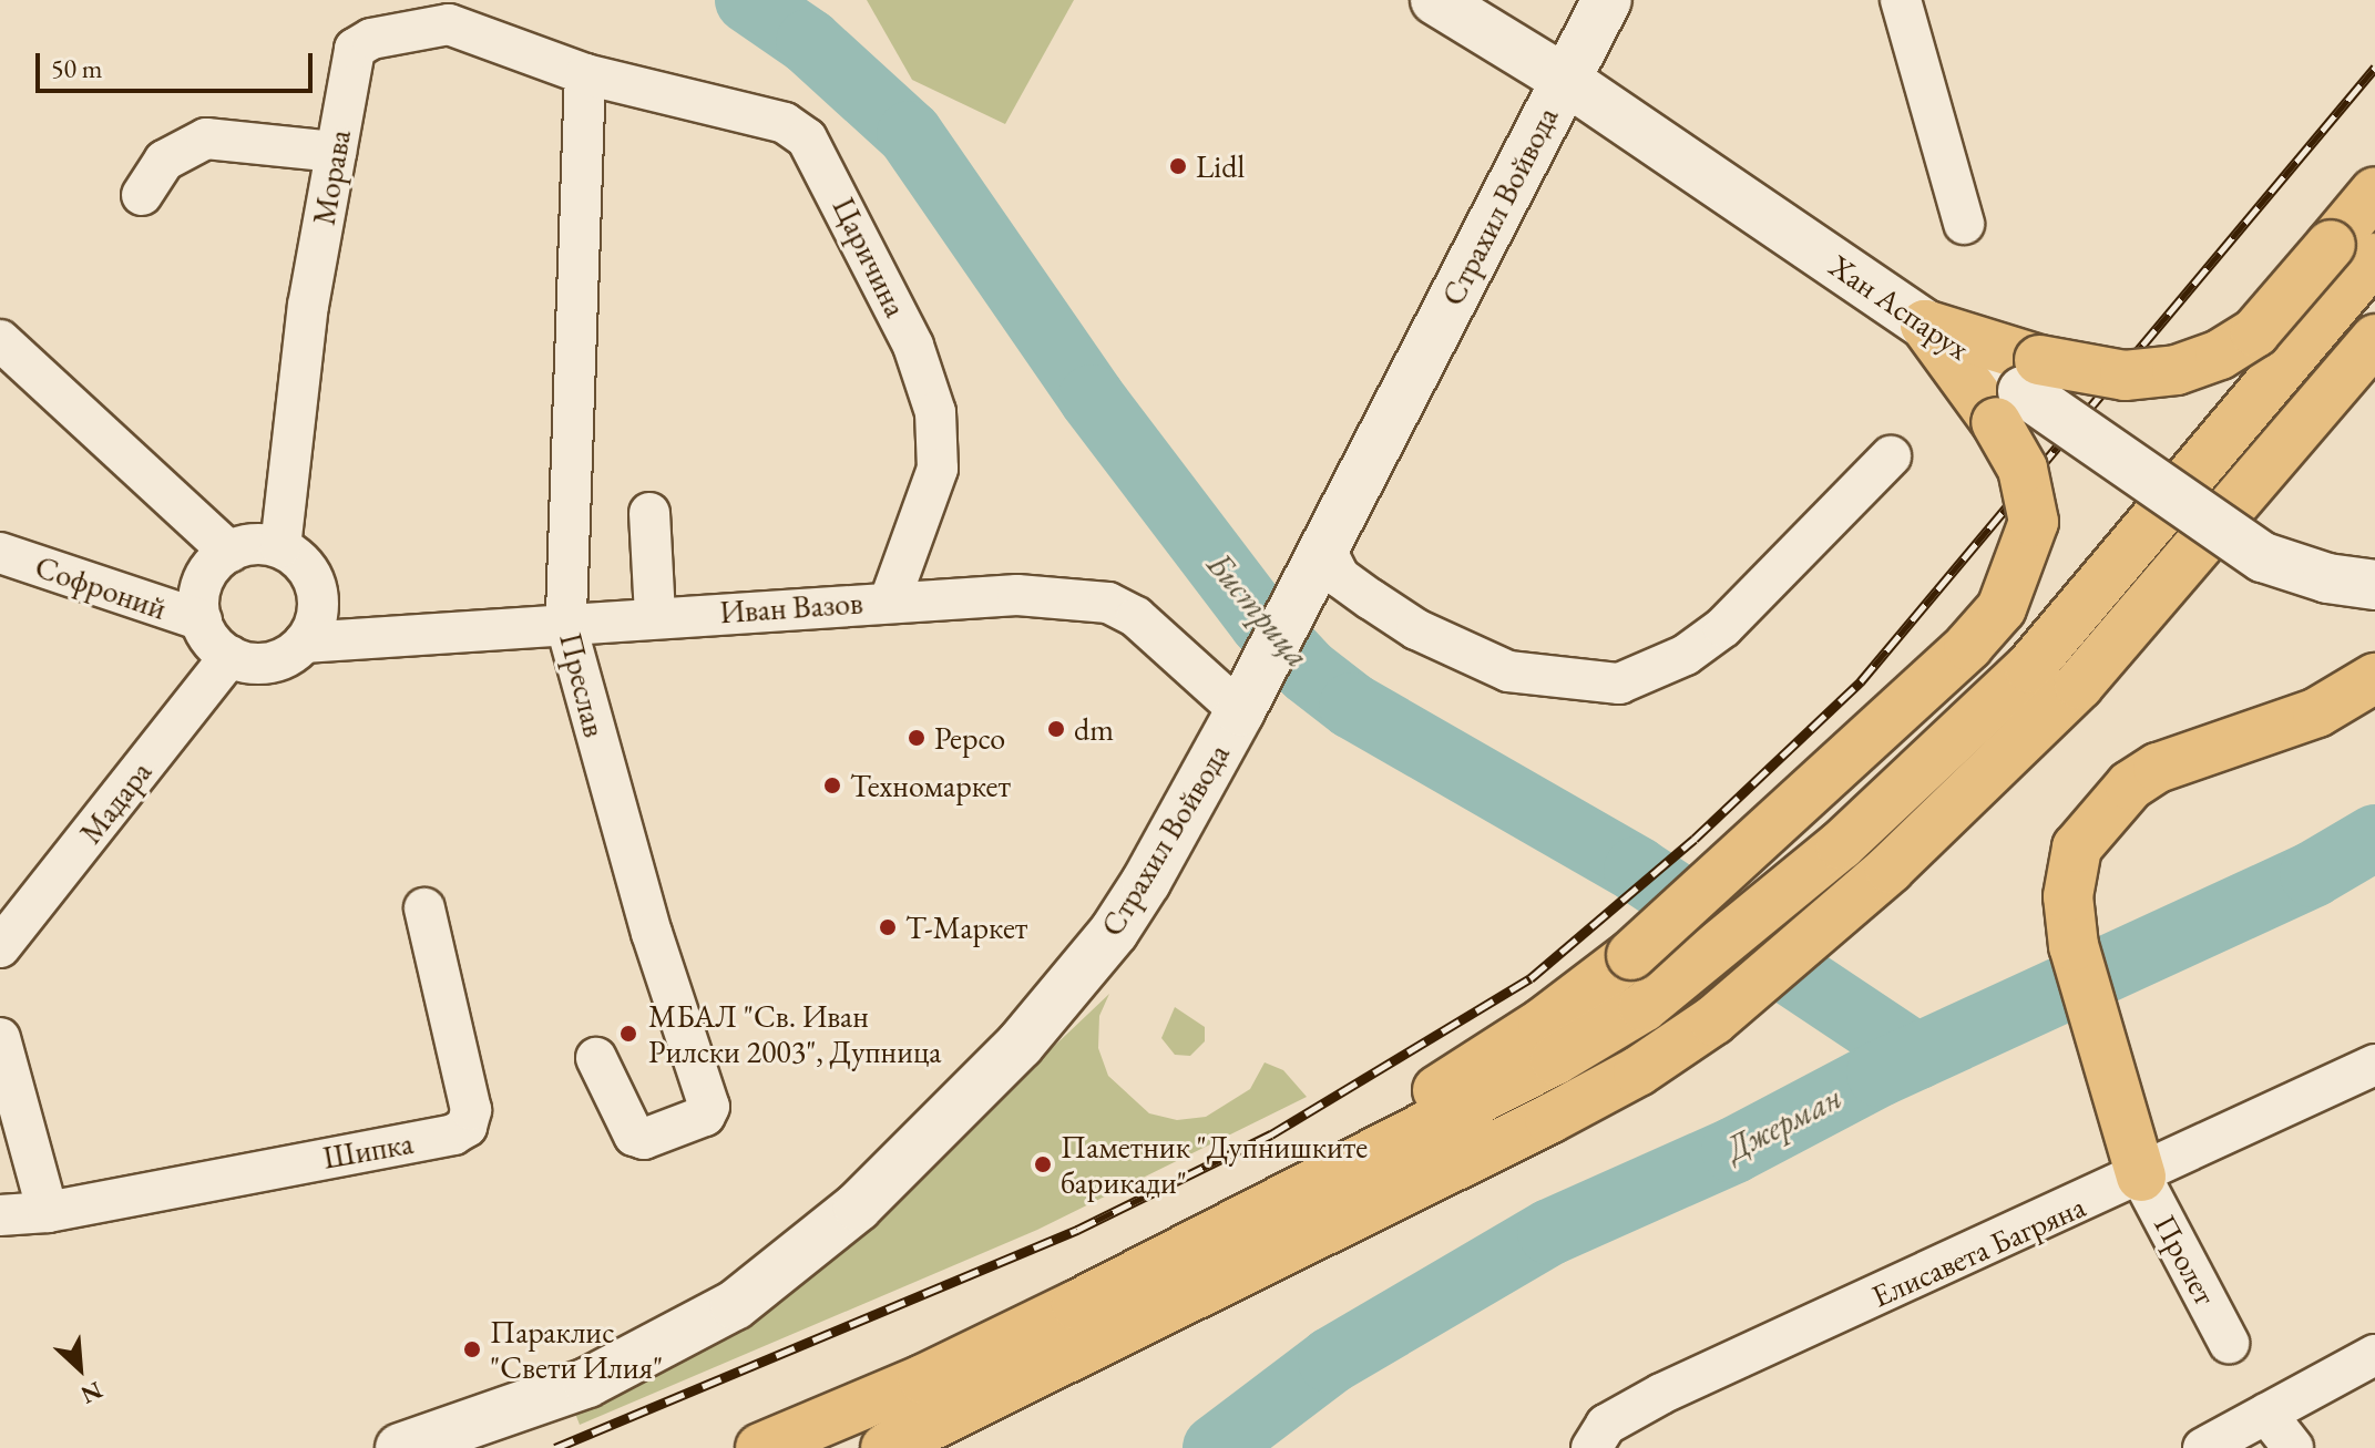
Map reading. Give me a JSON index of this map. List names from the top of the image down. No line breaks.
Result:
{"streets":{"street":["Морава","Страхил Войвода","Царичина","Хан Аспарух","Софроний","Иван Вазов","Преслав","Мадара","Шипка","Елисавета Багряна","Пролет"]},"crossings":[["Морава","Царичина"],["Морава","Софроний"],["Морава","Иван Вазов"],["Морава","Преслав"],["Морава","Мадара"],["Страхил Войвода","Хан Аспарух"],["Страхил Войвода","Иван Вазов"],["Царичина","Иван Вазов"],["Царичина","Преслав"],["Софроний","Иван Вазов"],["Софроний","Мадара"],["Иван Вазов","Преслав"],["Иван Вазов","Мадара"],["Елисавета Багряна","Пролет"]],"water":["Бистрица","Джерман"],"places":["Lidl","dm","Pepco","Техномаркет","Т-Маркет","МБАЛ \"Св. Иван Рилски 2003\", Дупница","Паметник \"Дупнишките барикади\"","Параклис \"Свети Илия\""],"scale_bar":"50 m","north":"bottom right"}
